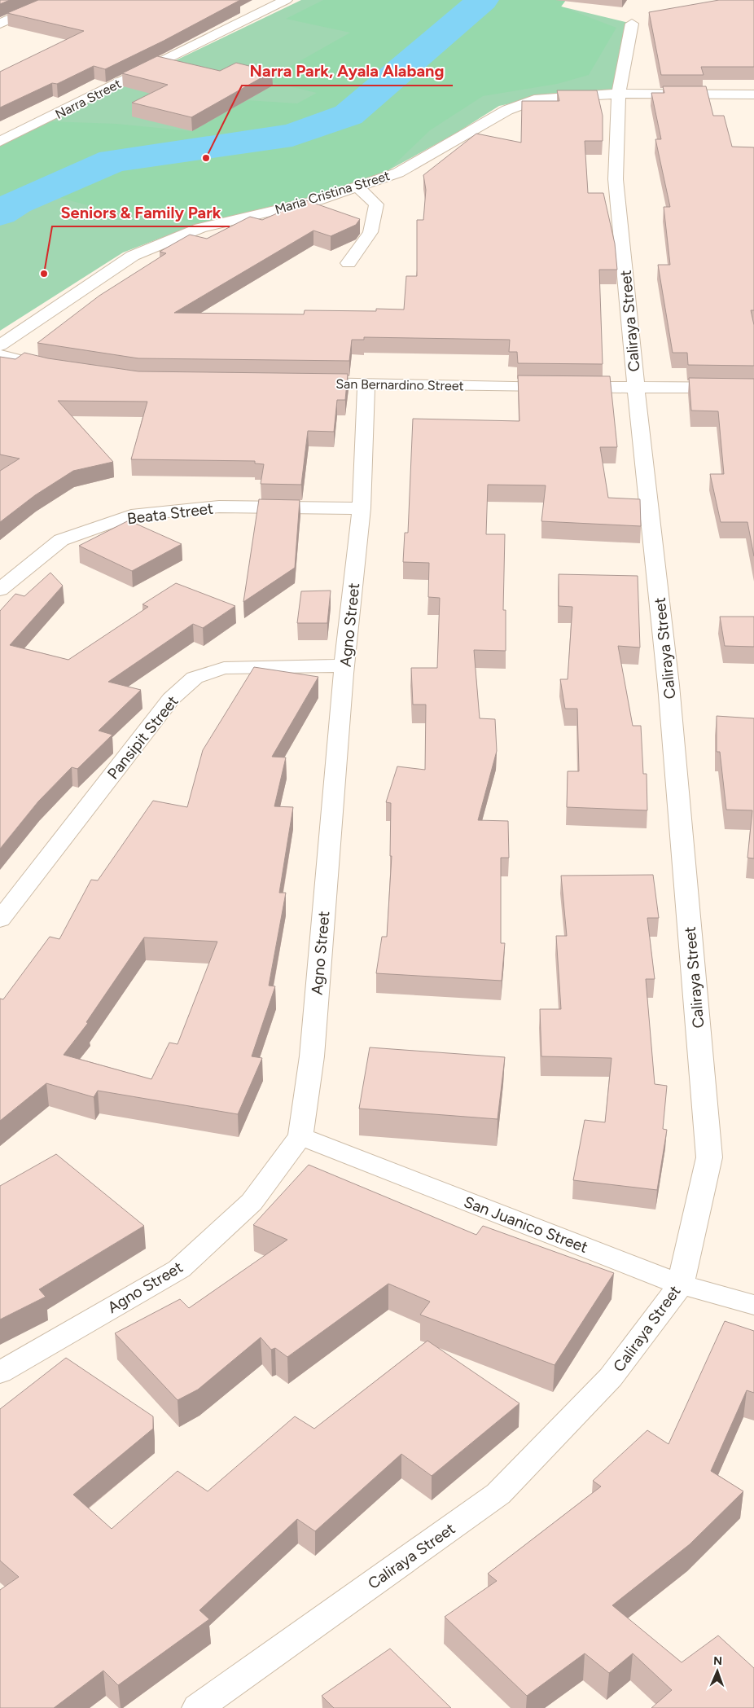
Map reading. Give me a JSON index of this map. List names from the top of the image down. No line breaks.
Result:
{"streets":{"street":["Narra Street","Maria Cristina Street","Caliraya Street","San Bernardino Street","Beata Street","Agno Street","Pansipit Street","San Juanico Street"]},"crossings":[["Maria Cristina Street","Caliraya Street"],["Caliraya Street","San Bernardino Street"],["Caliraya Street","San Juanico Street"],["San Bernardino Street","Agno Street"],["Beata Street","Agno Street"],["Agno Street","Pansipit Street"],["Agno Street","San Juanico Street"]],"places":["Narra Park, Ayala Alabang","Seniors & Family Park"],"north":"top"}
